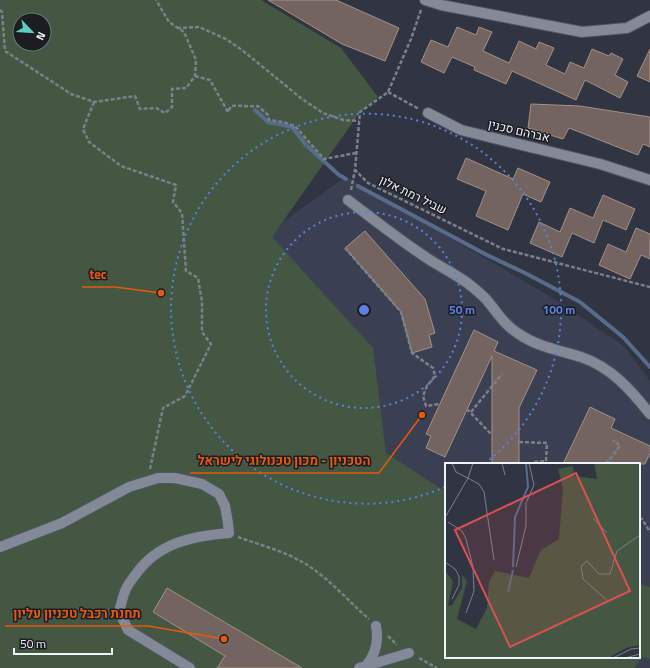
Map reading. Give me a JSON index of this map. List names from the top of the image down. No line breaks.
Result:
{"streets":{"street":["אברהם סכנין"],"path":["שביל רמת אלון"]},"places":["tec","הטכניון - מכון טכנולוגי לישראל","תחנת רכבל טכניון עליון"],"scale_bar":"50 m","north":"bottom right","rings":["50 m","100 m"]}
